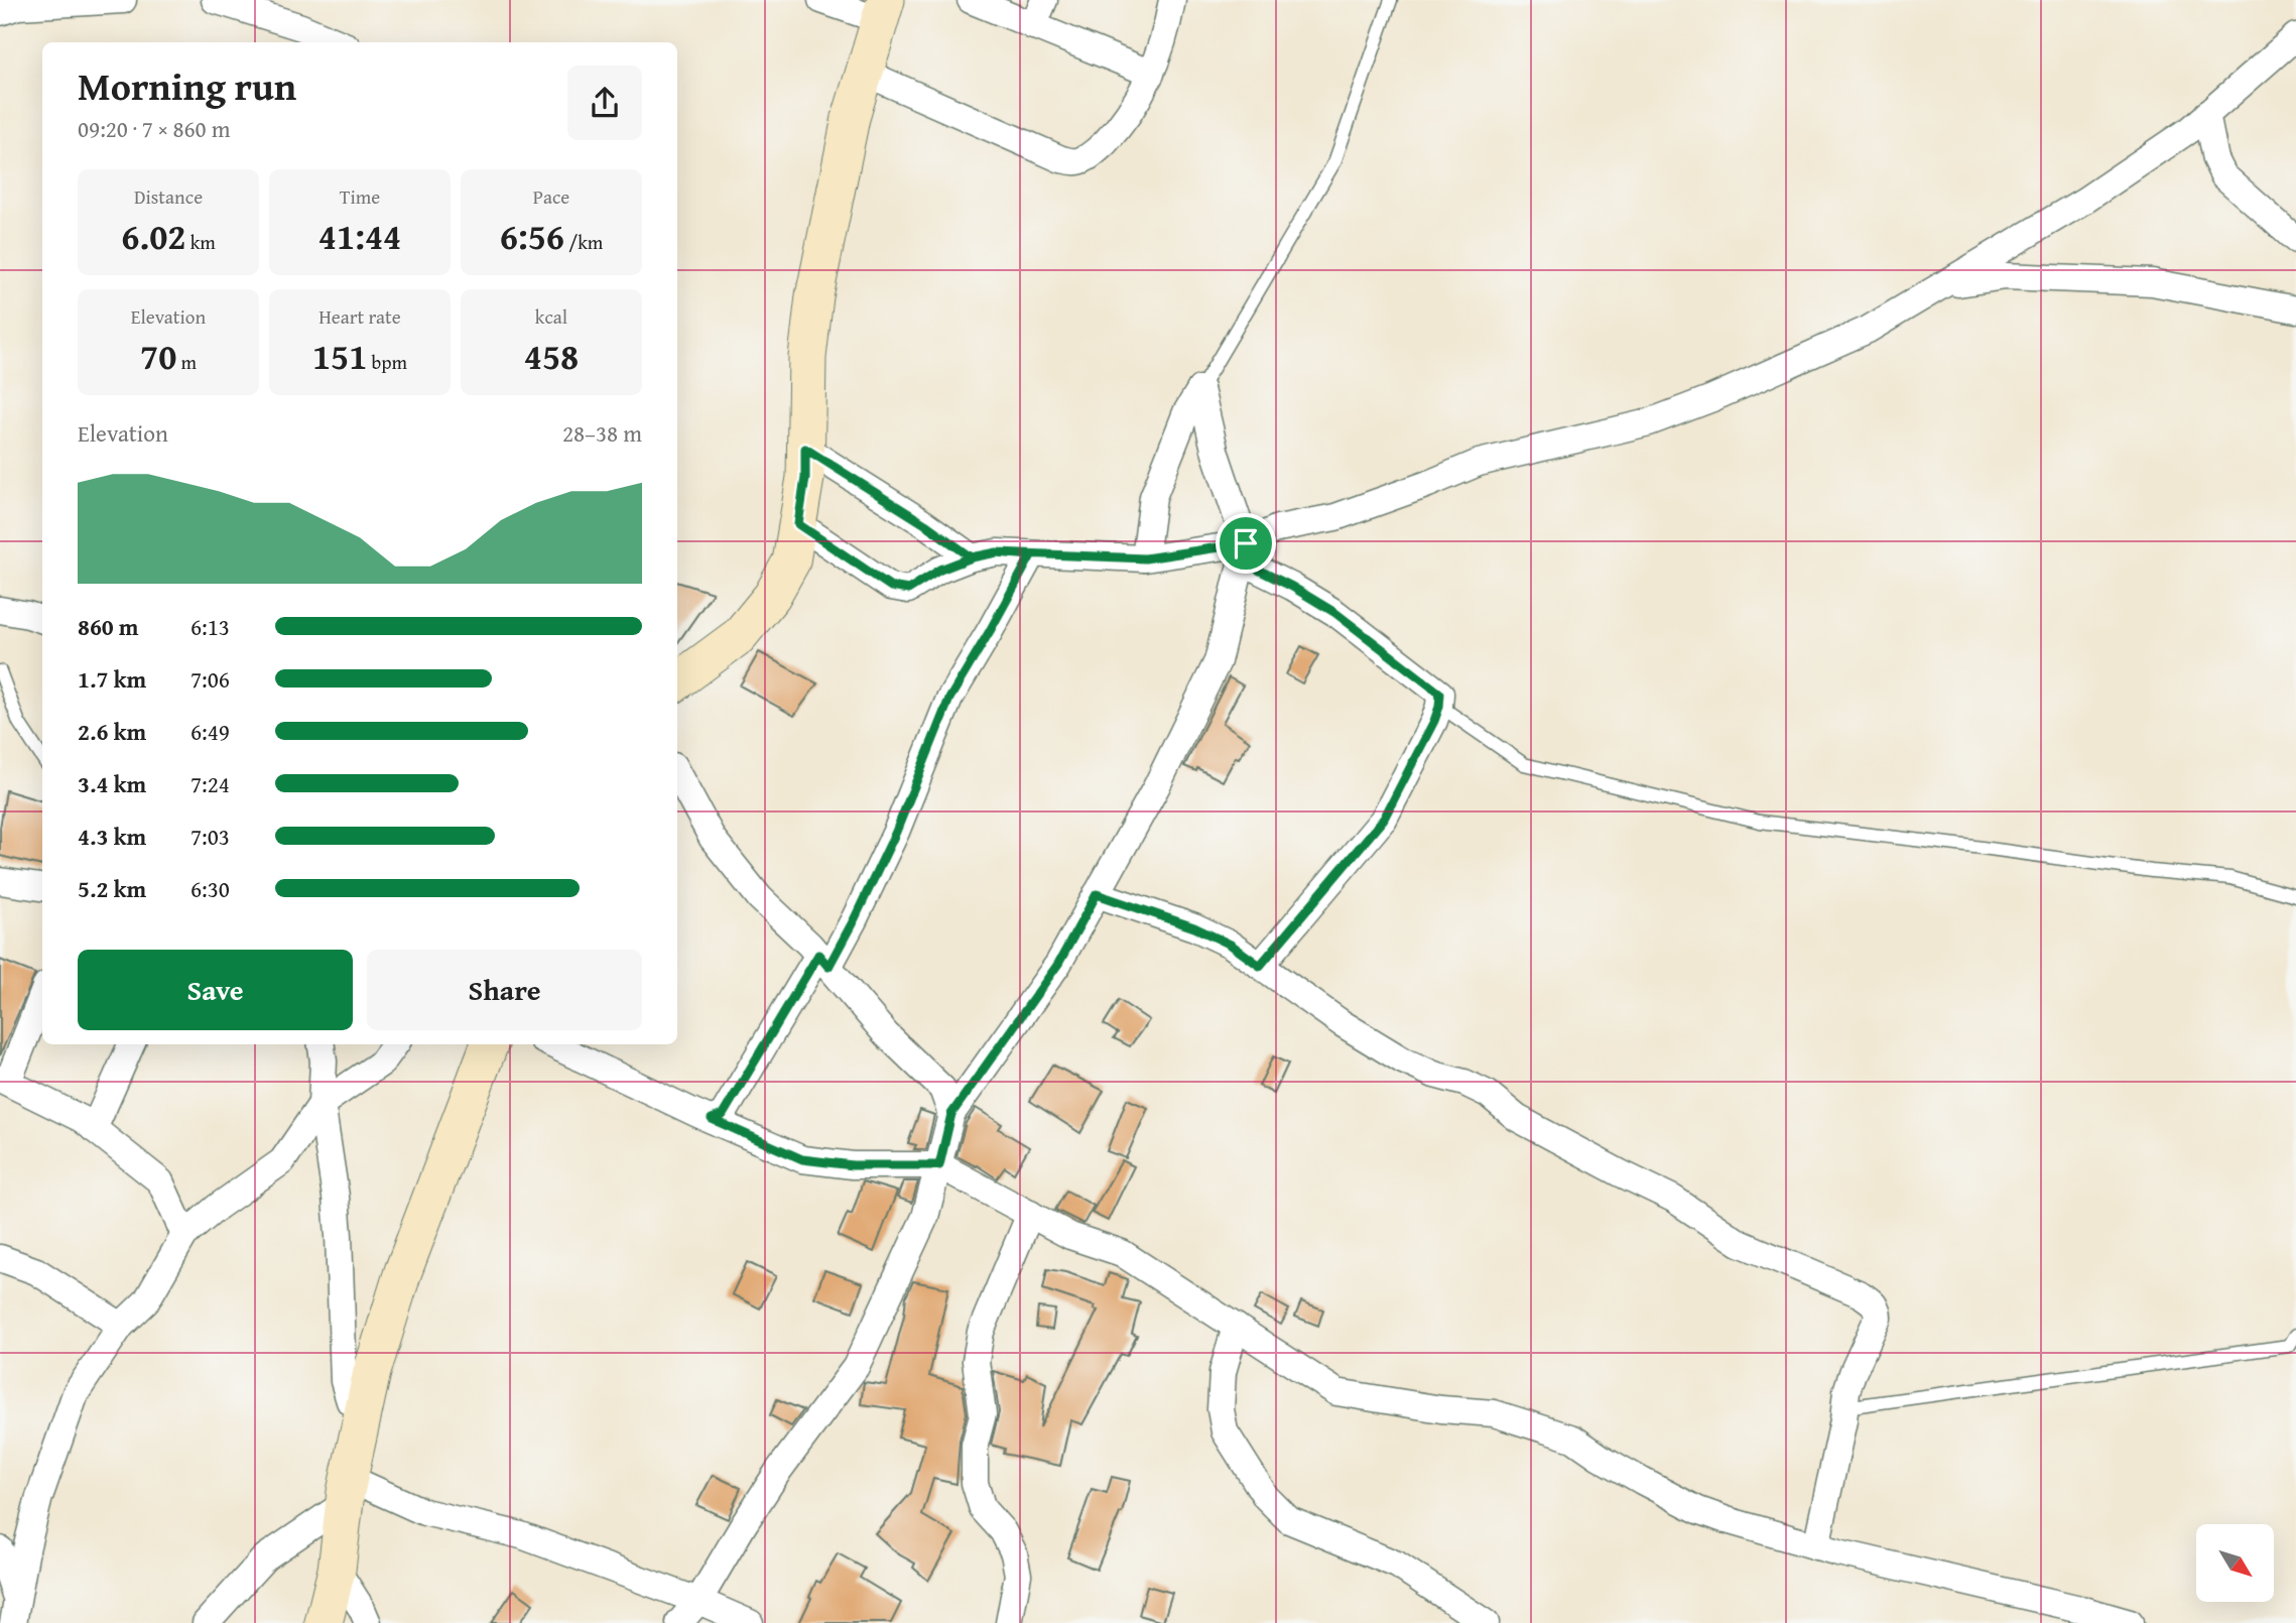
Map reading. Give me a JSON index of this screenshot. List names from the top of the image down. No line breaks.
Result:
{"north":"bottom right","page":{"heading":["Morning run","09:20 · 7 × 860 m"],"stats":[["Distance","6.02 km"],["Time","41:44"],["Pace","6:56 /km"],["Elevation","70 m"],["Heart rate","151 bpm"],["kcal","458"]],"chart":["Elevation","28–38 m"],"list":[{"name":"860 m","note":"6:13"},{"name":"1.7 km","note":"7:06"},{"name":"2.6 km","note":"6:49"},{"name":"3.4 km","note":"7:24"},{"name":"4.3 km","note":"7:03"},{"name":"5.2 km","note":"6:30"}],"buttons":["Save","Share"]}}
